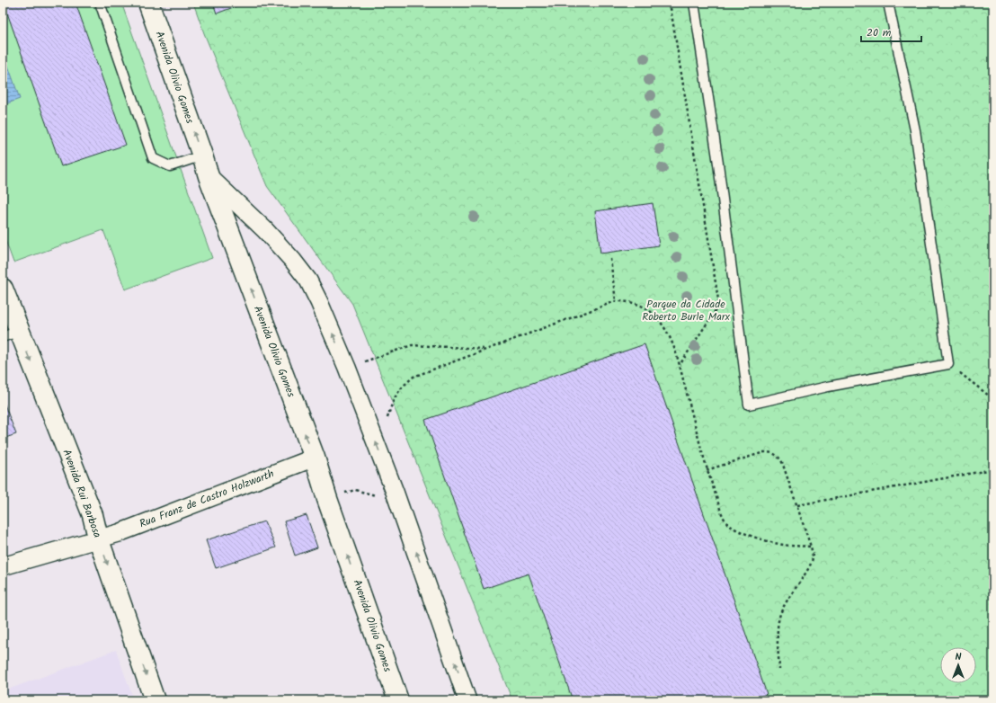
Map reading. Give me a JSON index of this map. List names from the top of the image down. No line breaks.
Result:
{"streets":{"main road":["Avenida Olivio Gomes","Avenida Rui Barbosa"],"street":["Rua Franz de Castro Holzwarth"]},"crossings":[["Avenida Olivio Gomes","Rua Franz de Castro Holzwarth"],["Avenida Rui Barbosa","Rua Franz de Castro Holzwarth"]],"one_way":["Avenida Olivio Gomes","Avenida Rui Barbosa"],"parks":["Parque da Cidade Roberto Burle Marx"],"scale_bar":"20 m","north":"top"}
